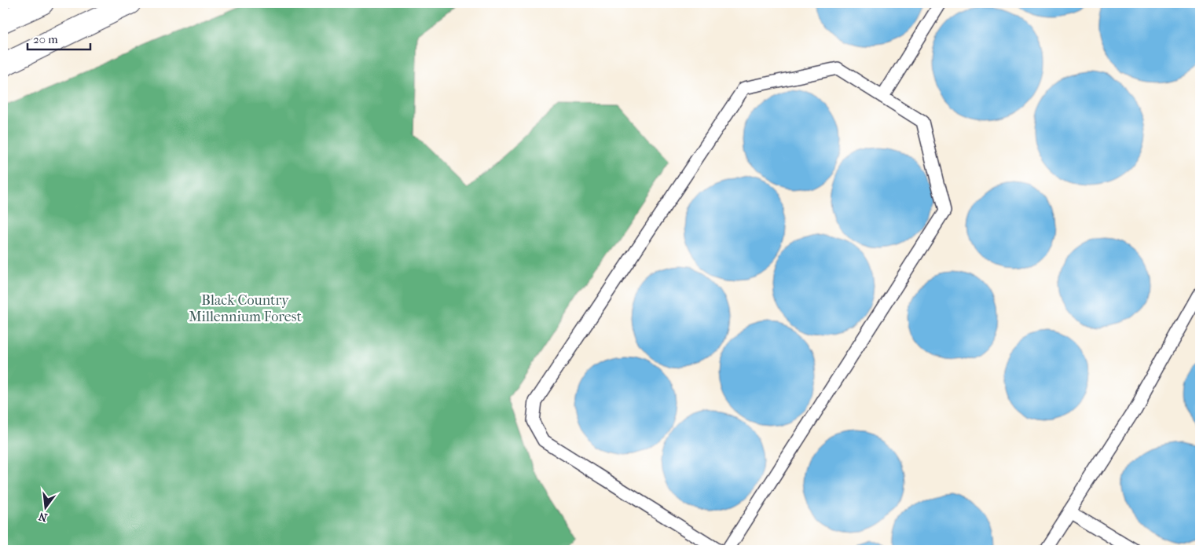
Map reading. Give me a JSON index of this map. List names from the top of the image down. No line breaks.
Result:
{"parks":["Black Country Millennium Forest"],"scale_bar":"20 m","north":"bottom"}
